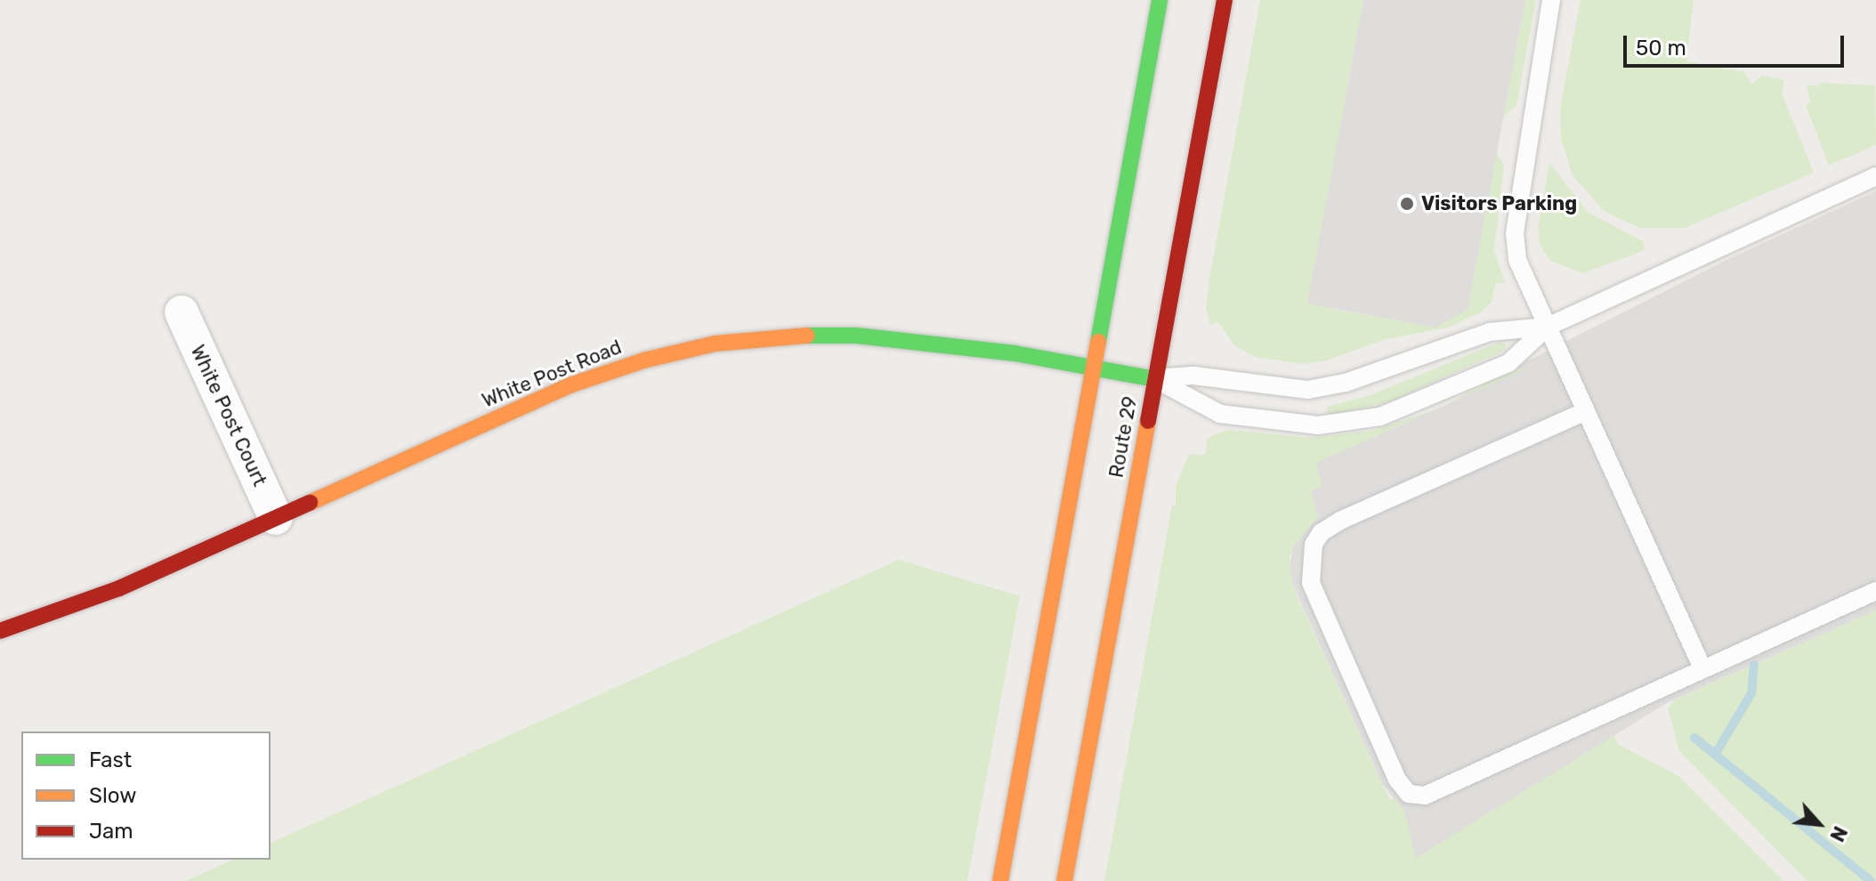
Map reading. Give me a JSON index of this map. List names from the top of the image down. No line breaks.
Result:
{"streets":{"main road":["White Post Road","Route 29"],"street":["White Post Court"]},"crossings":[["White Post Road","White Post Court"],["White Post Road","Route 29"]],"places":["Visitors Parking"],"legend":["Fast","Slow","Jam"],"scale_bar":"50 m","north":"bottom right"}
